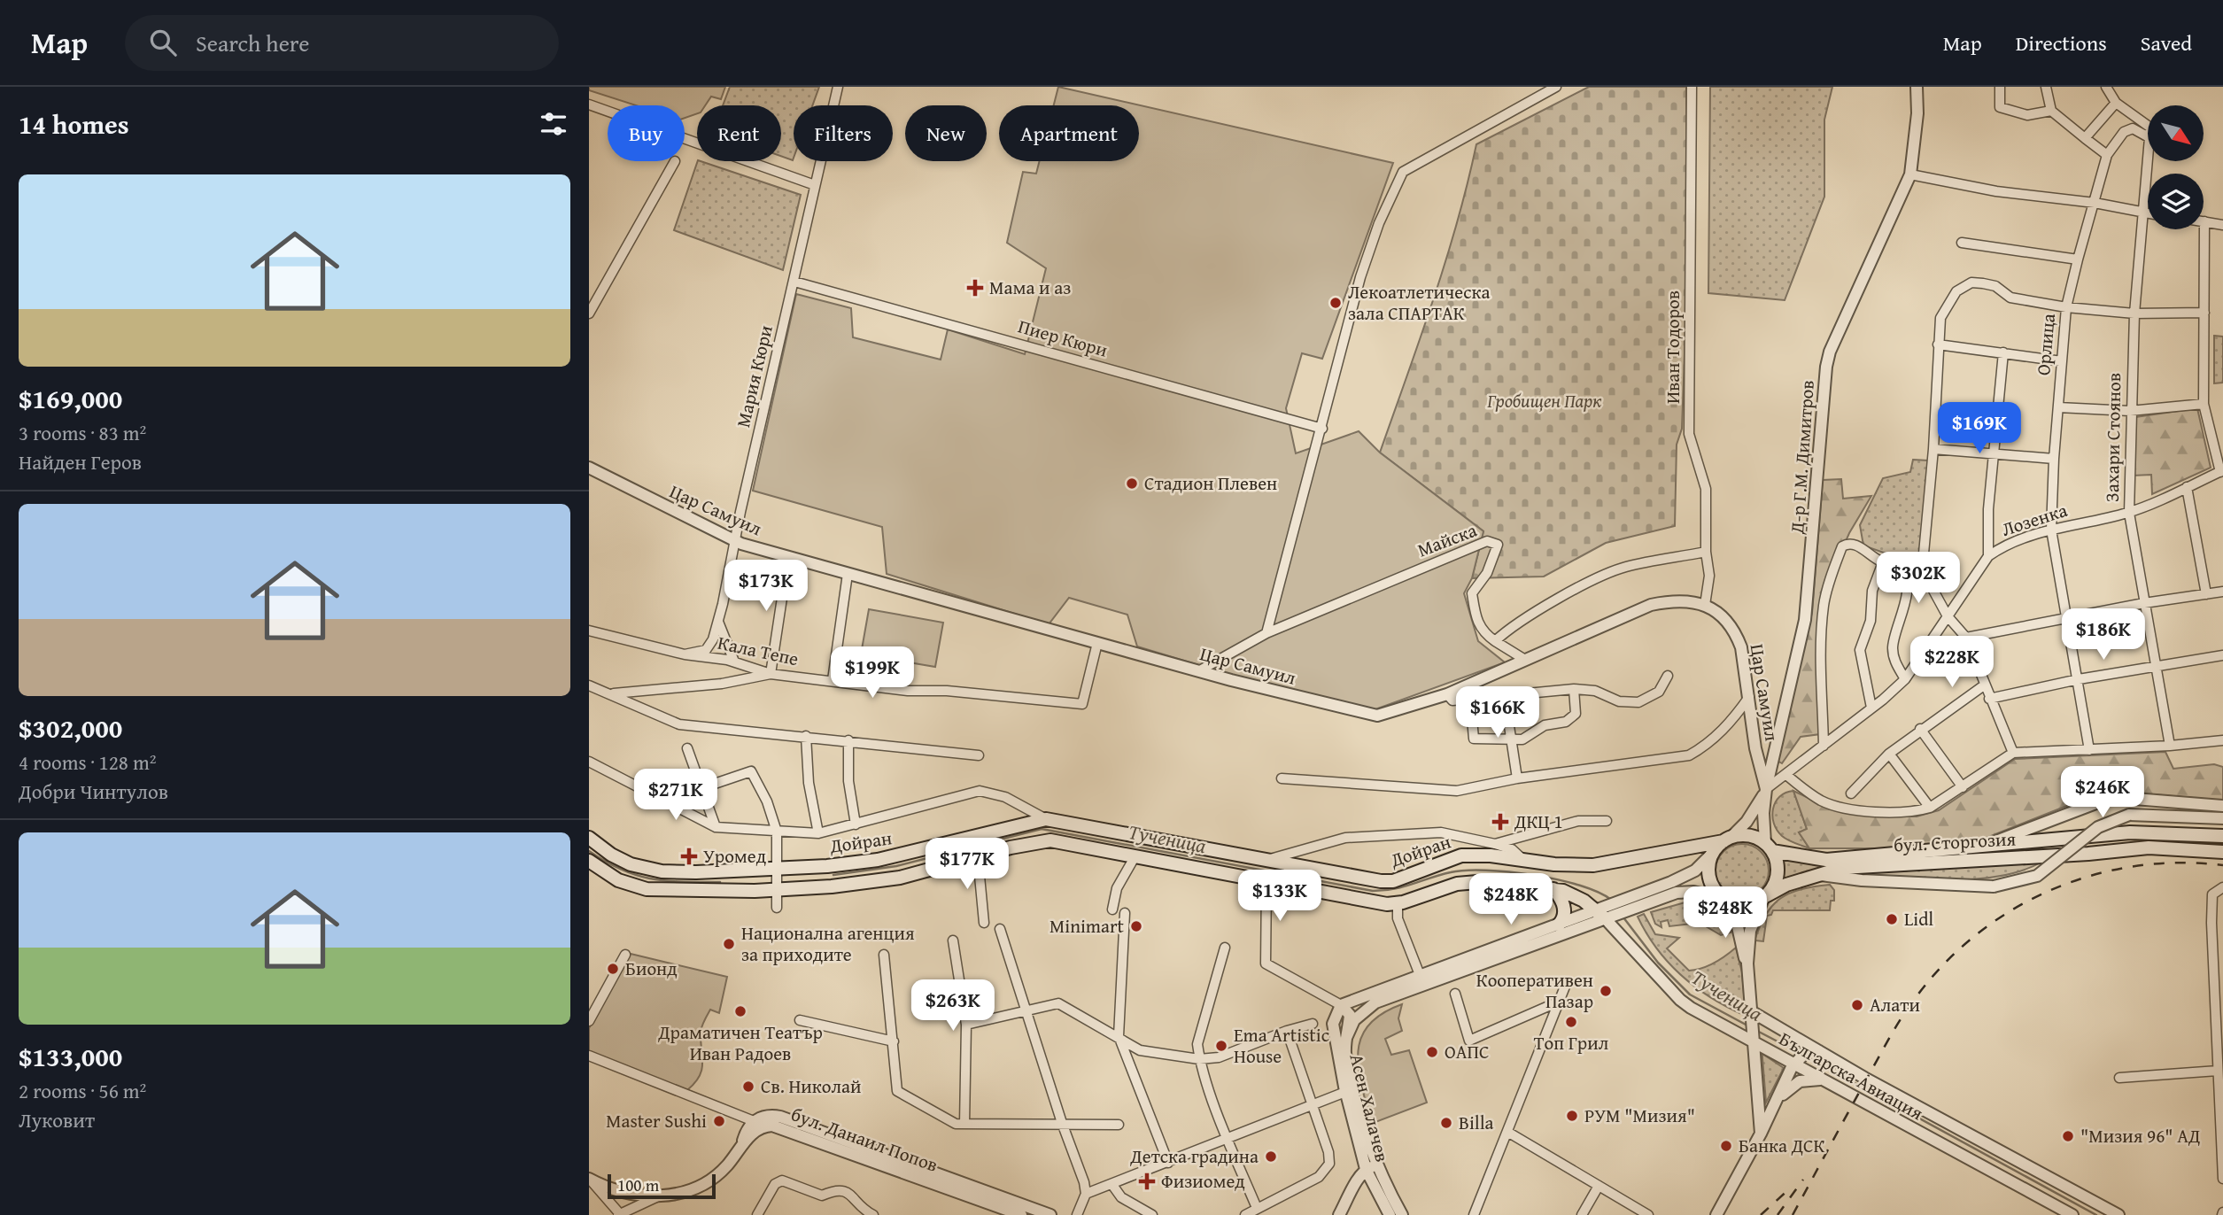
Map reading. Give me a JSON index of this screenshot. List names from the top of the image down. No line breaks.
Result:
{"streets":{"main road":["Дойран","бул. Сторгозия"],"street":["Пиер Кюри","Орлица","Иван Тодоров","Мария Кюри","Захари Стоянов","Д-р Г.М. Димитров","Цар Самуил","Лозенка","Майска","Кала Тепе","Българска Авиация","Асен Халачев","бул. Данаил Попов"]},"crossings":[["Пиер Кюри","Мария Кюри"],["Орлица","Лозенка"],["Иван Тодоров","Цар Самуил"],["Мария Кюри","Цар Самуил"],["Мария Кюри","Кала Тепе"],["Захари Стоянов","Лозенка"],["Д-р Г.М. Димитров","Цар Самуил"],["Д-р Г.М. Димитров","Лозенка"],["Д-р Г.М. Димитров","Дойран"],["Д-р Г.М. Димитров","бул. Сторгозия"],["Цар Самуил","Лозенка"],["Цар Самуил","Майска"],["Цар Самуил","Кала Тепе"],["Дойран","бул. Сторгозия"]],"water":["Тученица"],"parks":["Гробищен Парк"],"places":{"health":["Мама и аз","ДКЦ 1","Уромед","Физиомед"],"other":["Лекоатлетическа зала СПАРТАК","Стадион Плевен","Lidl","Minimart","Национална агенция за приходите","Бионд","Кооперативен Пазар","Алати","Драматичен Театър Иван Радоев","Топ Грил","Ema Artistic House","ОАПС","Св. Николай","РУМ \"Мизия\"","Master Sushi","Billa","\"Мизия 96\" АД","Банка ДСК","Детска градина"]},"scale_bar":"100 m","north":"bottom right","page":{"header":"Map","search":"Search here","nav":["Map","Directions","Saved"],"heading":"14 homes","chip":["Buy","Rent","Filters","New","Apartment"],"list":[{"name":"$169,000","note":"3 rooms · 83 m² · Найден Геров"},{"name":"$302,000","note":"4 rooms · 128 m² · Добри Чинтулов"},{"name":"$133,000","note":"2 rooms · 56 m² · Луковит"}],"price":["$169K","$302K","$173K","$186K","$228K","$199K","$166K","$246K","$271K","$177K","$133K","$248K","$248K","$263K"],"scale":"100 m"}}
